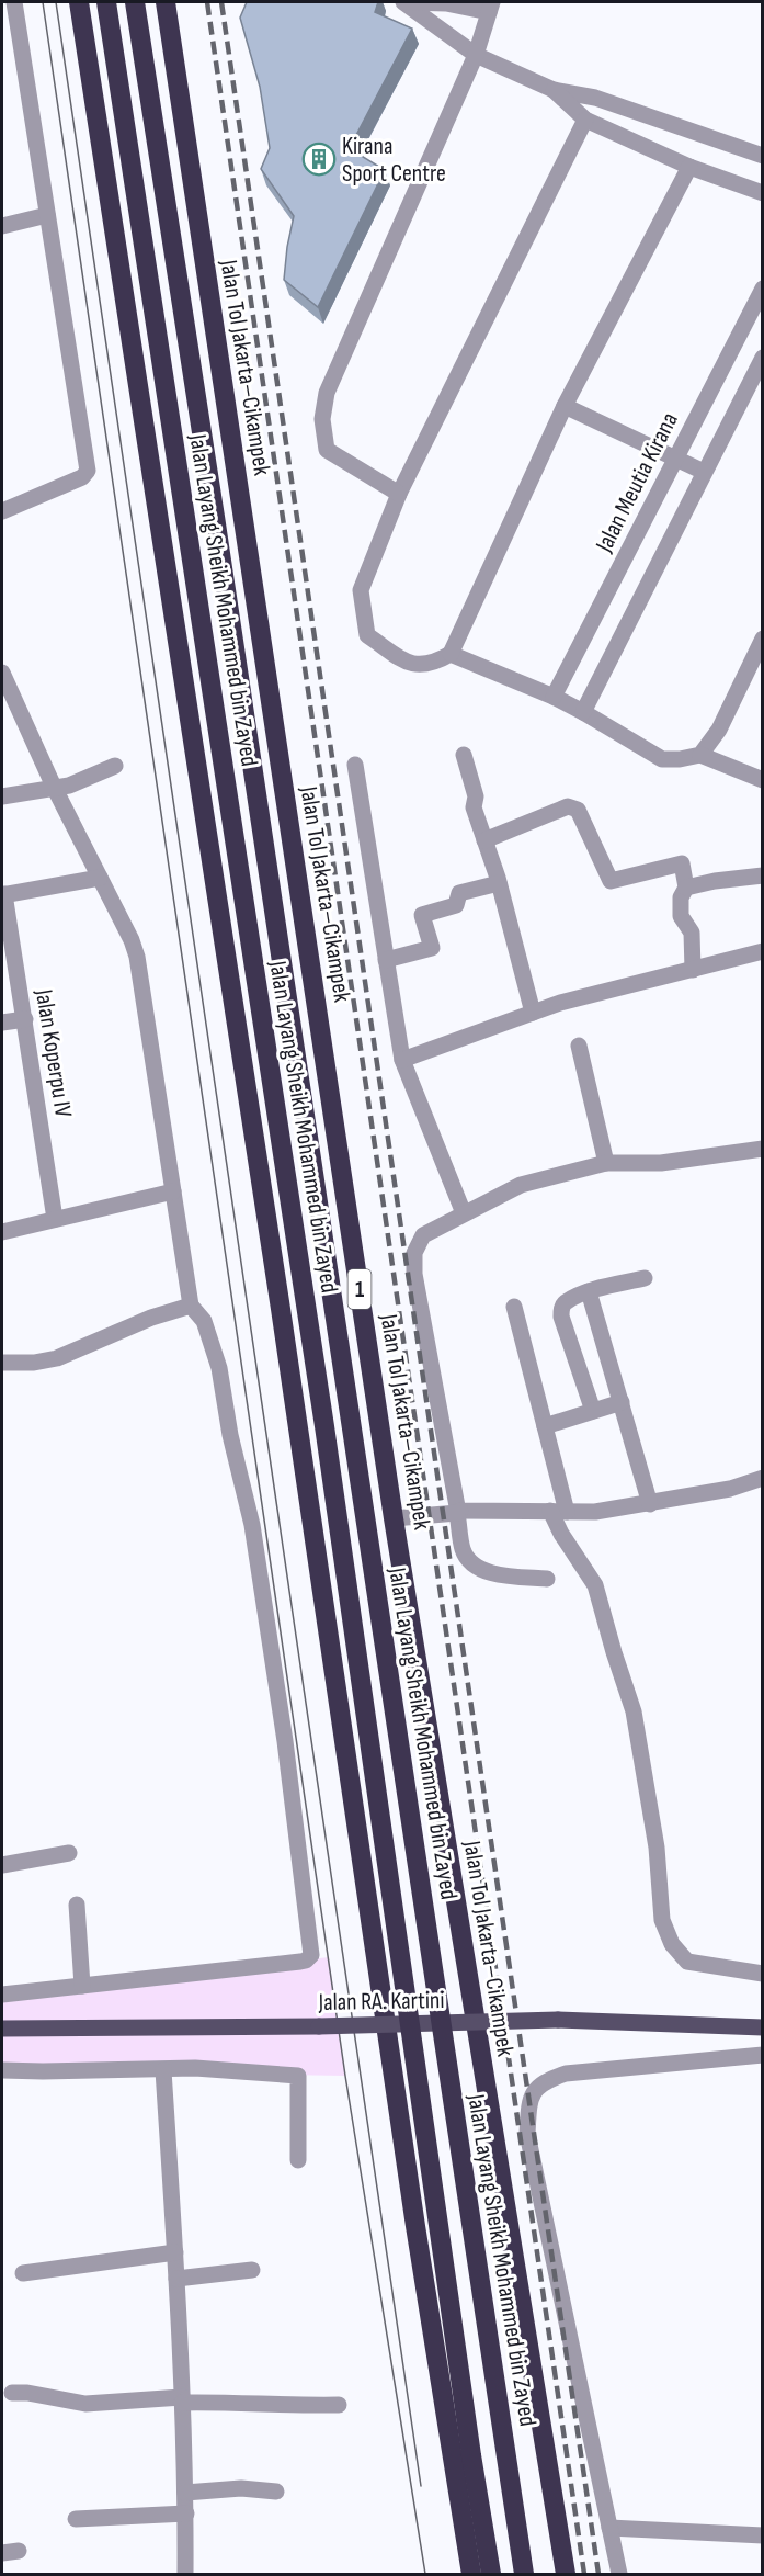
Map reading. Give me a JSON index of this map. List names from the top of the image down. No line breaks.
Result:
{"streets":{"highway":["Jalan Tol Jakarta–Cikampek","Jalan Layang Sheikh Mohammed bin Zayed","1"],"main road":["Jalan RA. Kartini"],"street":["Jalan Meutia Kirana","Jalan Koperpu IV"]},"places":{"building":["Kirana Sport Centre"]}}
